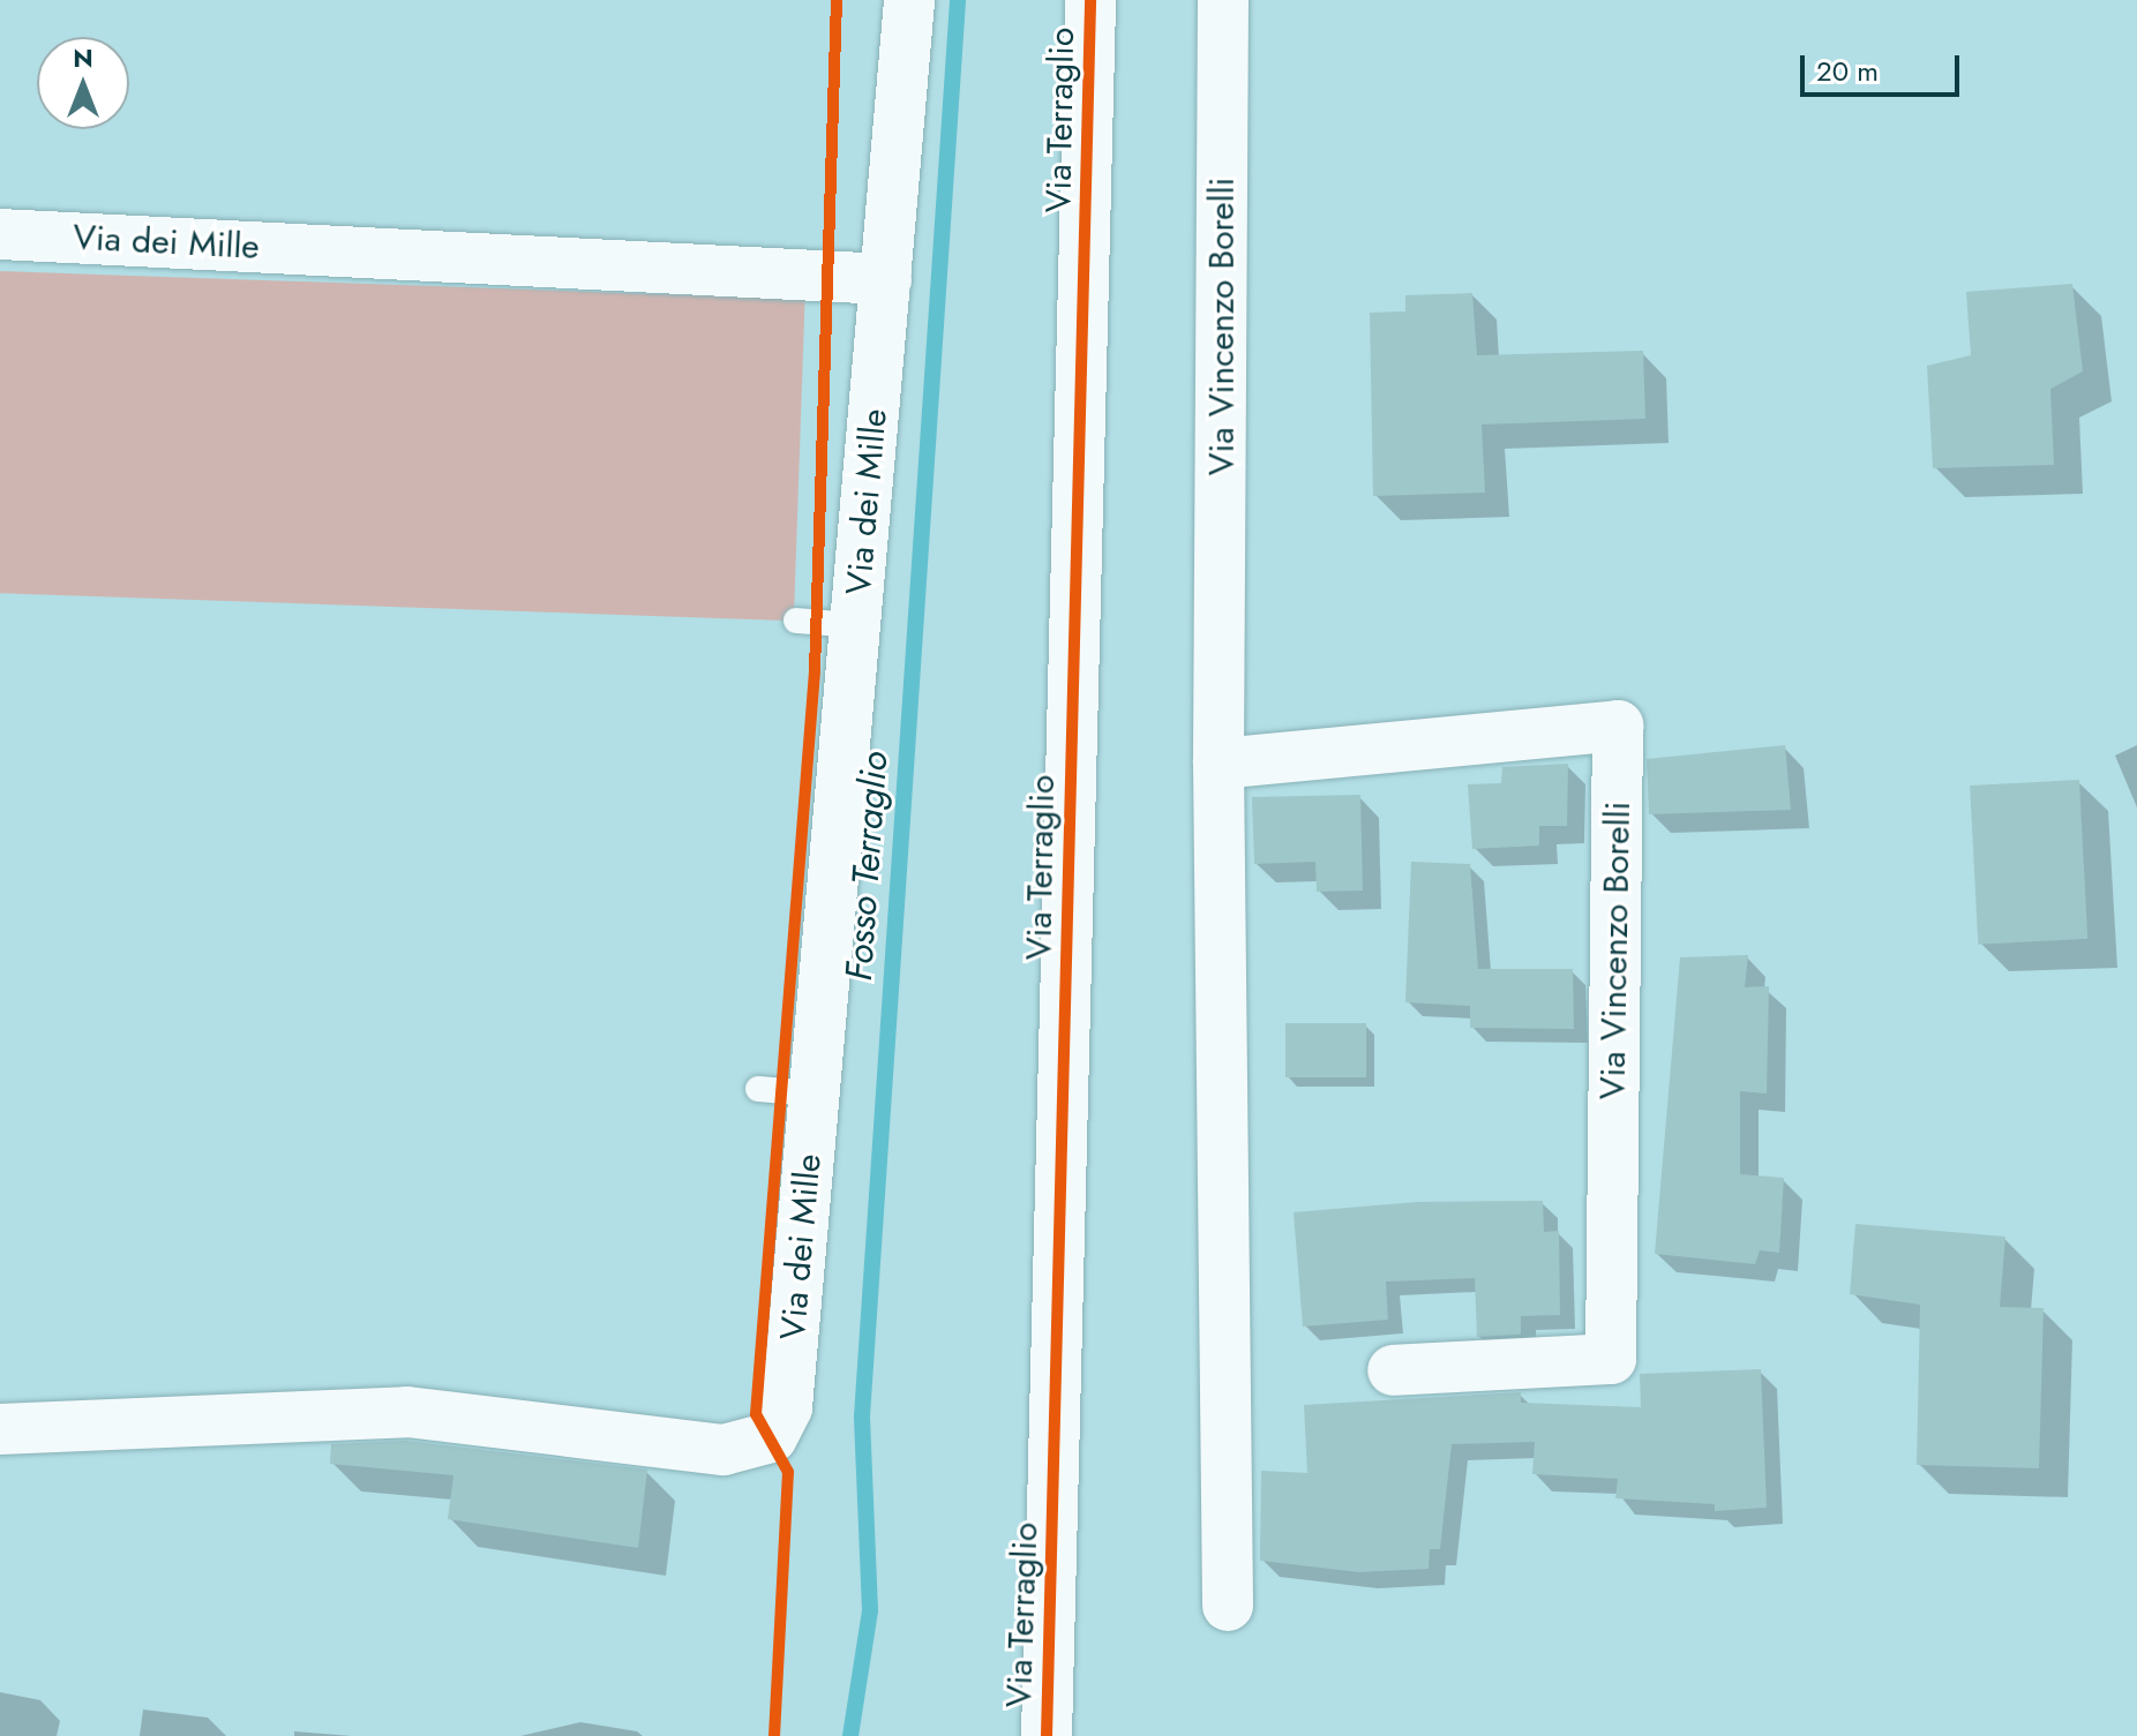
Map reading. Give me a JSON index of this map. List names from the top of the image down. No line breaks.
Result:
{"streets":{"street":["Via Terraglio","Via dei Mille","Via Vincenzo Borelli"]},"water":["Fosso Terraglio"],"scale_bar":"20 m","north":"top"}
